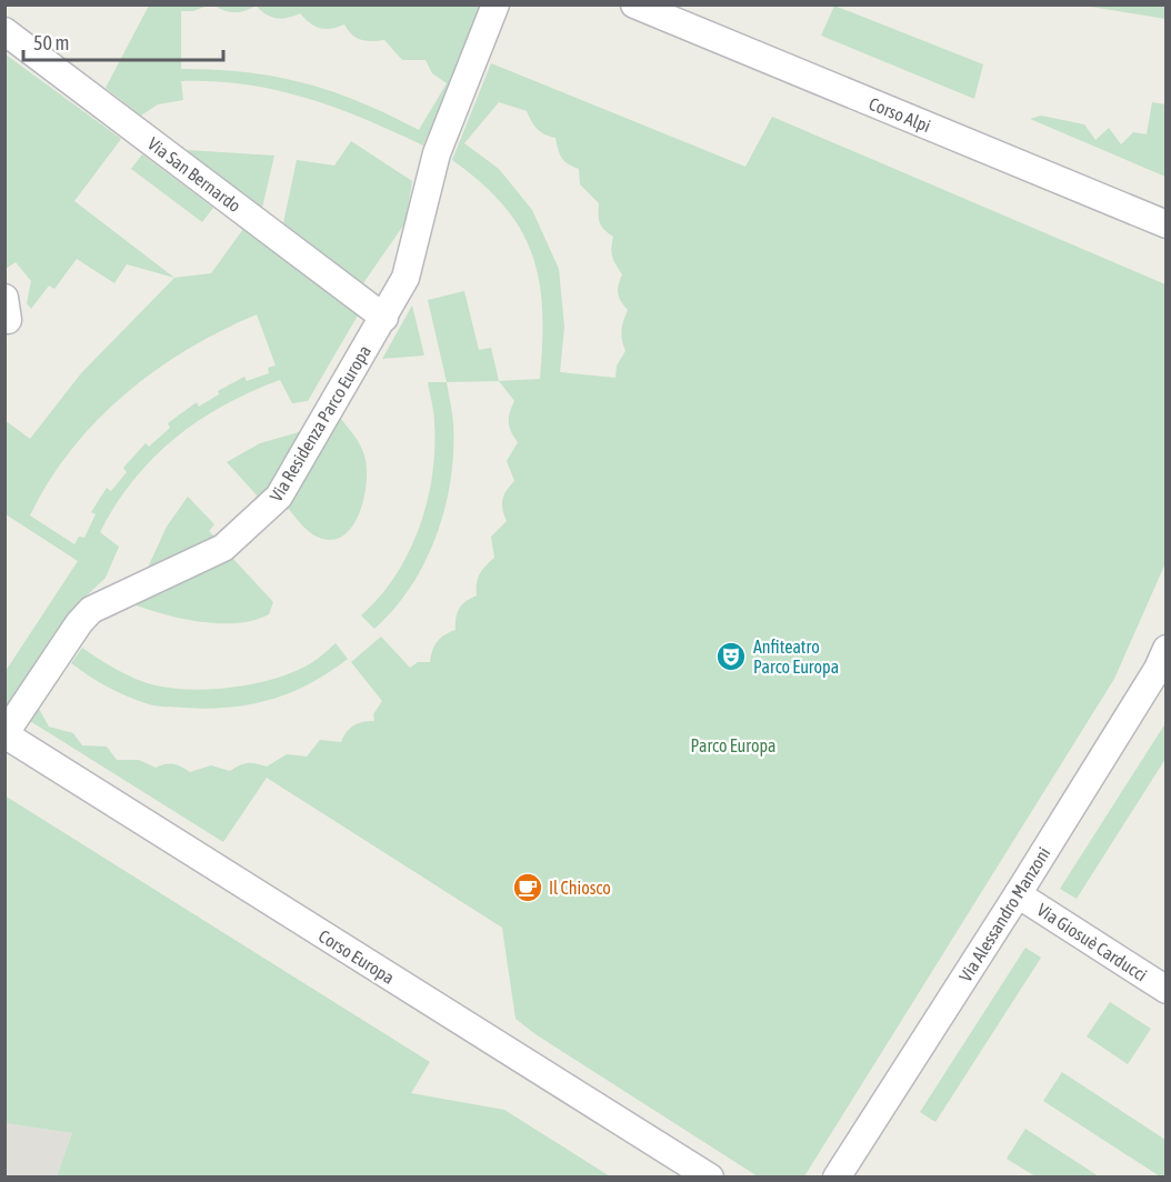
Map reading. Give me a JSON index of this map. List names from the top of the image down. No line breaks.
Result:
{"streets":{"street":["Corso Alpi","Via San Bernardo","Via Residenza Parco Europa","Via Alessandro Manzoni","Via Giosuè Carducci","Corso Europa"]},"crossings":[["Via San Bernardo","Via Residenza Parco Europa"],["Via Residenza Parco Europa","Corso Europa"],["Via Alessandro Manzoni","Via Giosuè Carducci"]],"parks":["Parco Europa"],"places":{"theatre":["Anfiteatro Parco Europa"],"cafe":["Il Chiosco"]},"scale_bar":"50 m"}
